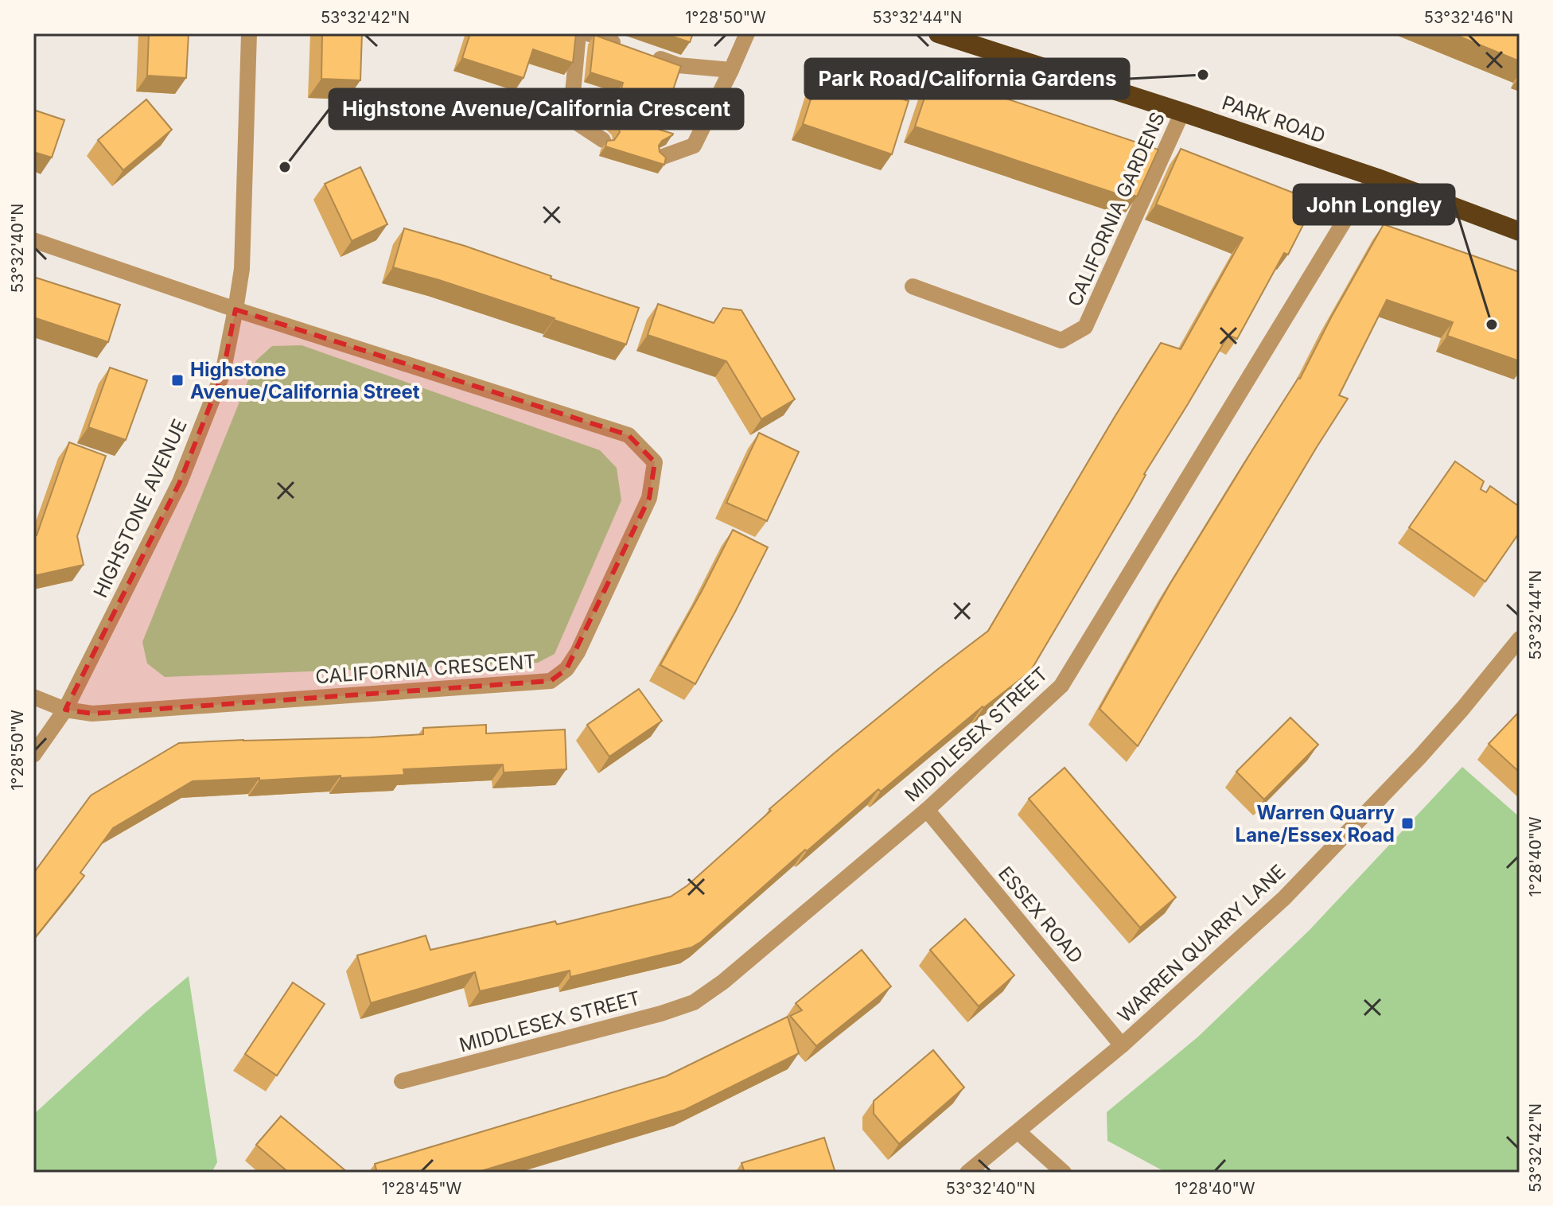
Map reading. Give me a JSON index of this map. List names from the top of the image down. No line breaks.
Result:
{"streets":{"highway":["PARK ROAD"],"street":["CALIFORNIA GARDENS","HIGHSTONE AVENUE","CALIFORNIA CRESCENT","MIDDLESEX STREET","ESSEX ROAD","WARREN QUARRY LANE"]},"crossings":[["PARK ROAD","CALIFORNIA GARDENS"],["PARK ROAD","MIDDLESEX STREET"],["HIGHSTONE AVENUE","CALIFORNIA CRESCENT"],["MIDDLESEX STREET","ESSEX ROAD"],["ESSEX ROAD","WARREN QUARRY LANE"]],"places":{"other":["Park Road/California Gardens","Highstone Avenue/California Crescent","John Longley"],"transit":["Highstone Avenue/California Street","Warren Quarry Lane/Essex Road"]},"coordinates":["53°32'42\"N","1°28'50\"W","53°32'44\"N","53°32'46\"N","53°32'40\"N","1°28'40\"W","1°28'45\"W"]}
